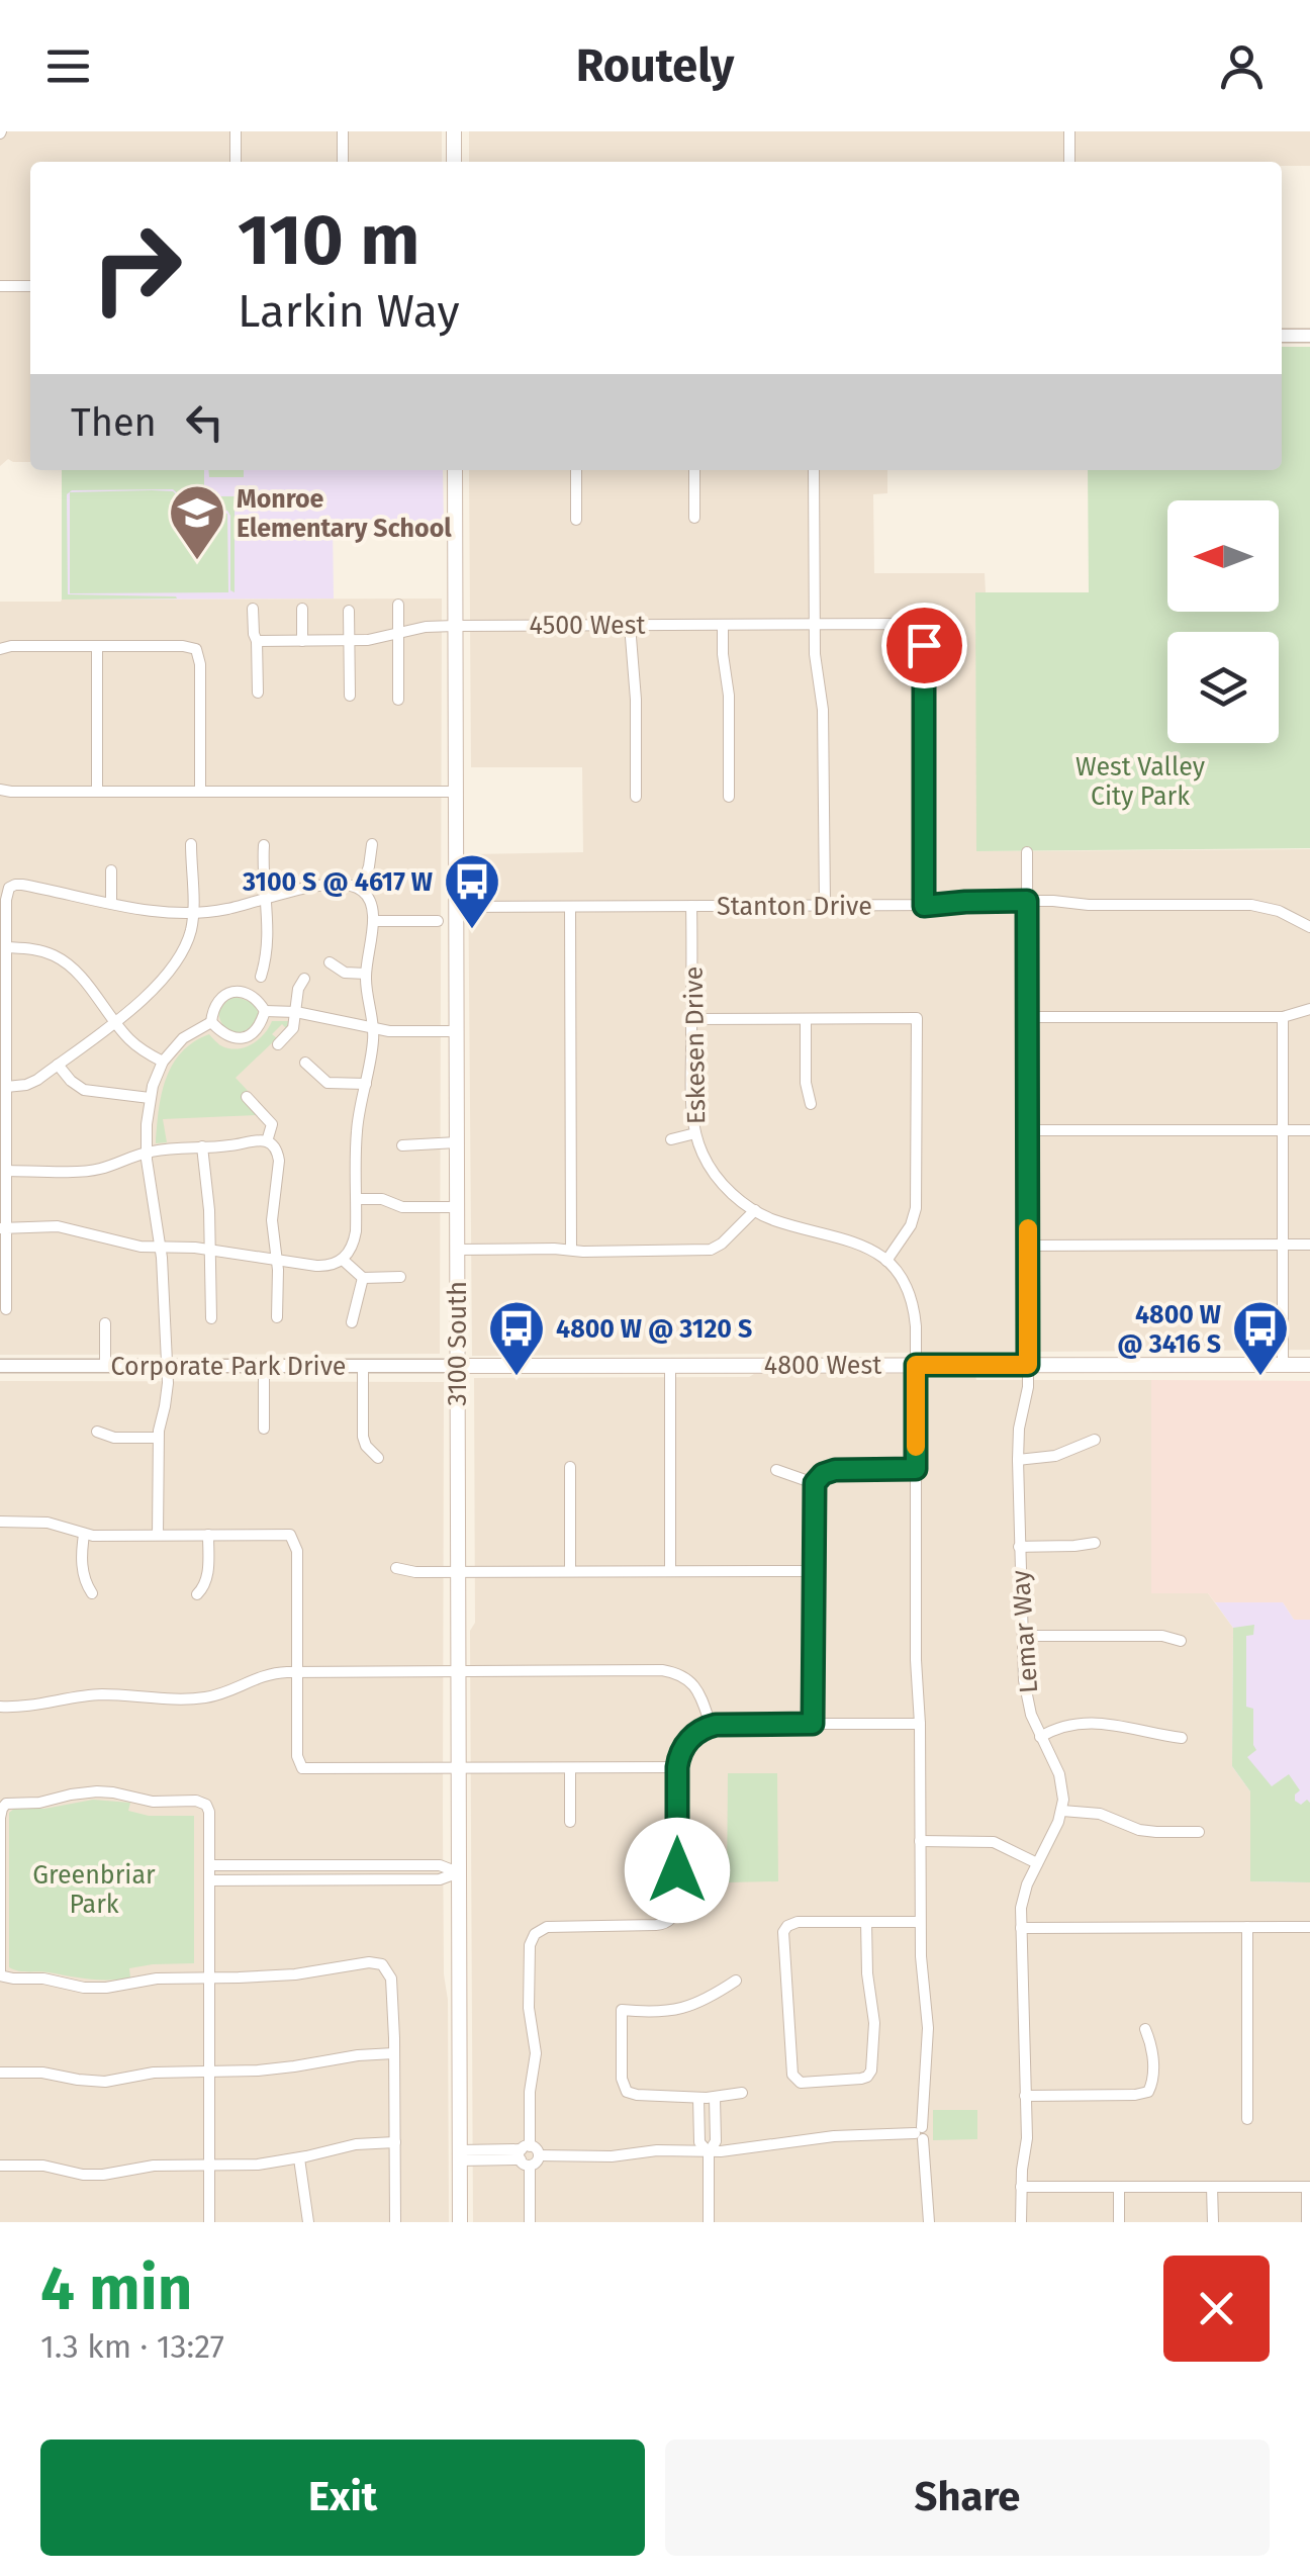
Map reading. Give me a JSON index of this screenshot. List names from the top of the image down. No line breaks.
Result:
{"streets":{"main road":["3100 South","4800 West"],"street":["4500 West","Stanton Drive","Eskesen Drive","Corporate Park Drive","Lemar Way"]},"crossings":[["4500 West","Stanton Drive"],["4500 West","3100 South"],["Stanton Drive","Eskesen Drive"],["Stanton Drive","3100 South"],["Stanton Drive","Lemar Way"],["3100 South","4800 West"],["3100 South","Corporate Park Drive"],["4800 West","Corporate Park Drive"],["4800 West","Lemar Way"]],"parks":["West Valley City Park","Greenbriar Park"],"places":{"school or university":["Monroe Elementary School"],"bus stop":["3100 S @ 4617 W","4800 W @ 3120 S","4800 W @ 3416 S"]},"north":"left","page":{"header":"Routely","turn":["110 m","Larkin Way"],"then":"Then","heading":["4 min","1.3 km · 13:27"],"buttons":["Exit","Share"]}}
